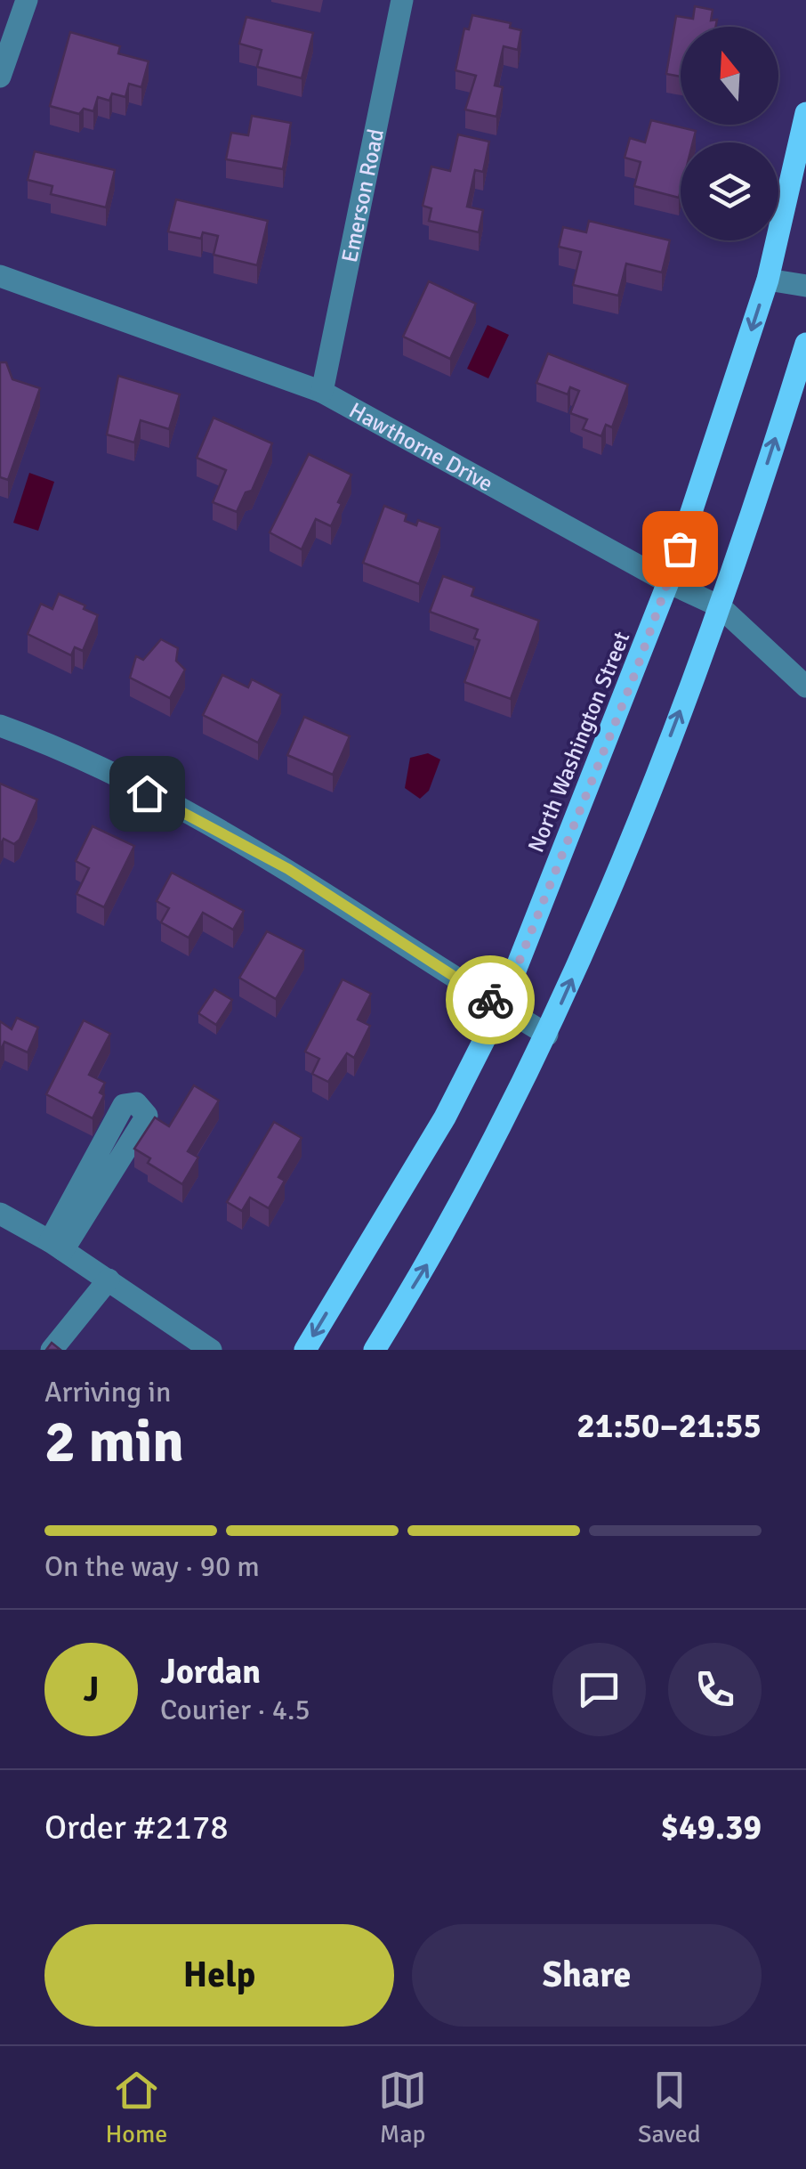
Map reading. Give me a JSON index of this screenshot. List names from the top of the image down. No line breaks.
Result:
{"streets":{"main road":["North Washington Street"],"street":["Emerson Road","Hawthorne Drive"]},"crossings":[["Emerson Road","Hawthorne Drive"],["Hawthorne Drive","North Washington Street"]],"north":"top","page":{"heading":["2 min","Arriving in","21:50–21:55"],"panel":["Jordan","Courier · 4.5","Order #2178","$49.39"],"bar":"On the way · 90 m","round":"J","buttons":["Help","Share"],"tabs":["Home","Map","Saved"]}}
